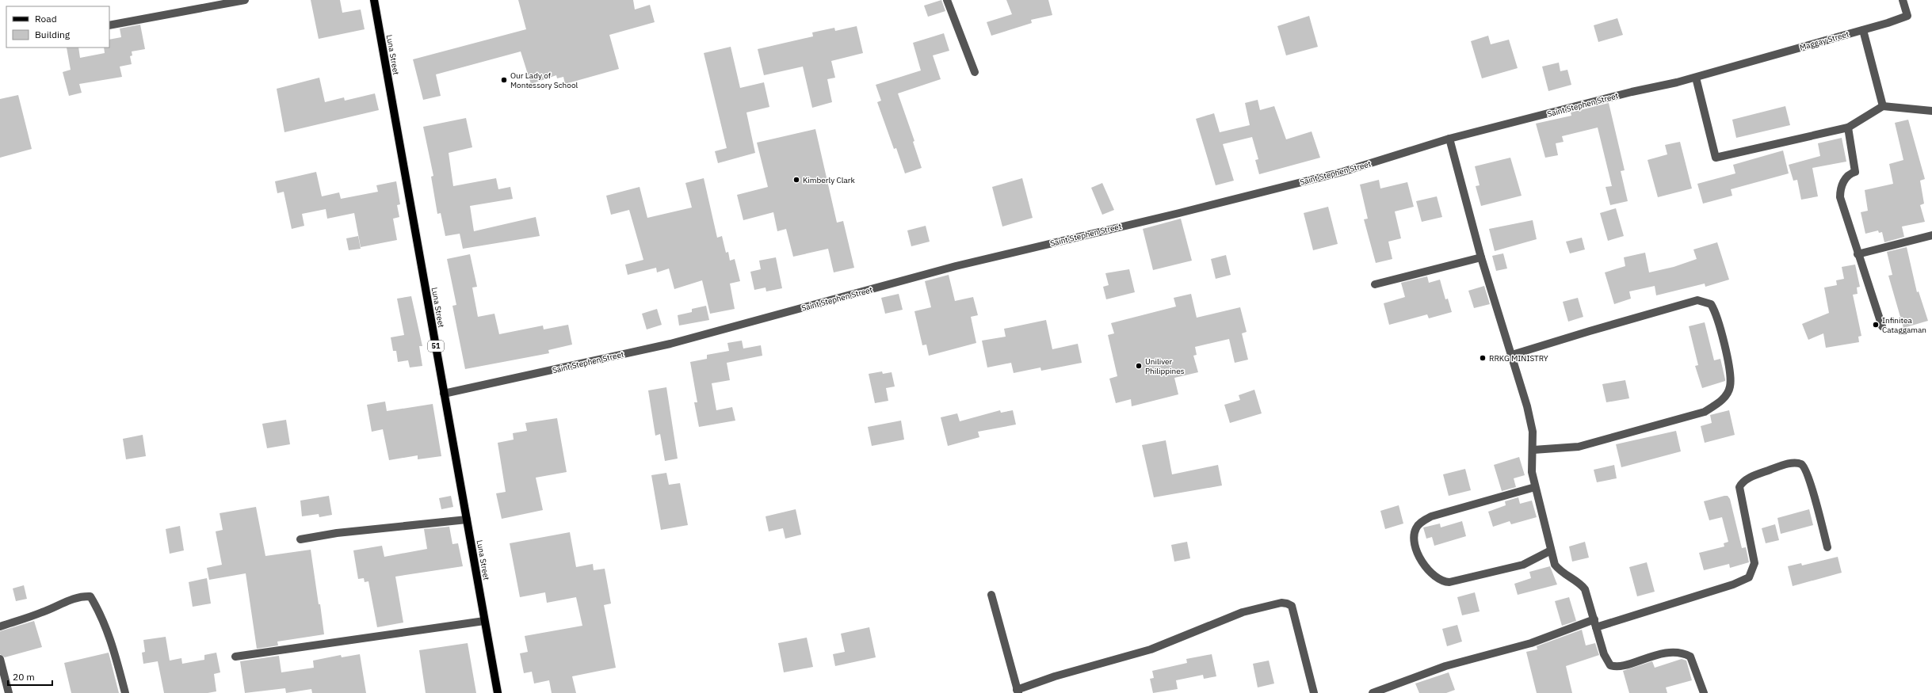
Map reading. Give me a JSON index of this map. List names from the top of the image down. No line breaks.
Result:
{"streets":{"main road":["Luna Street","51"],"street":["Maggay Street","Saint Stephen Street"]},"crossings":[["Maggay Street","Saint Stephen Street"],["Luna Street","Saint Stephen Street"]],"places":["Our Lady of Montessory School","Kimberly Clark","Infinitea Cataggaman","RRKG MINISTRY","Uniliver Philippines"],"legend":["Road","Building"],"scale_bar":"20 m"}
